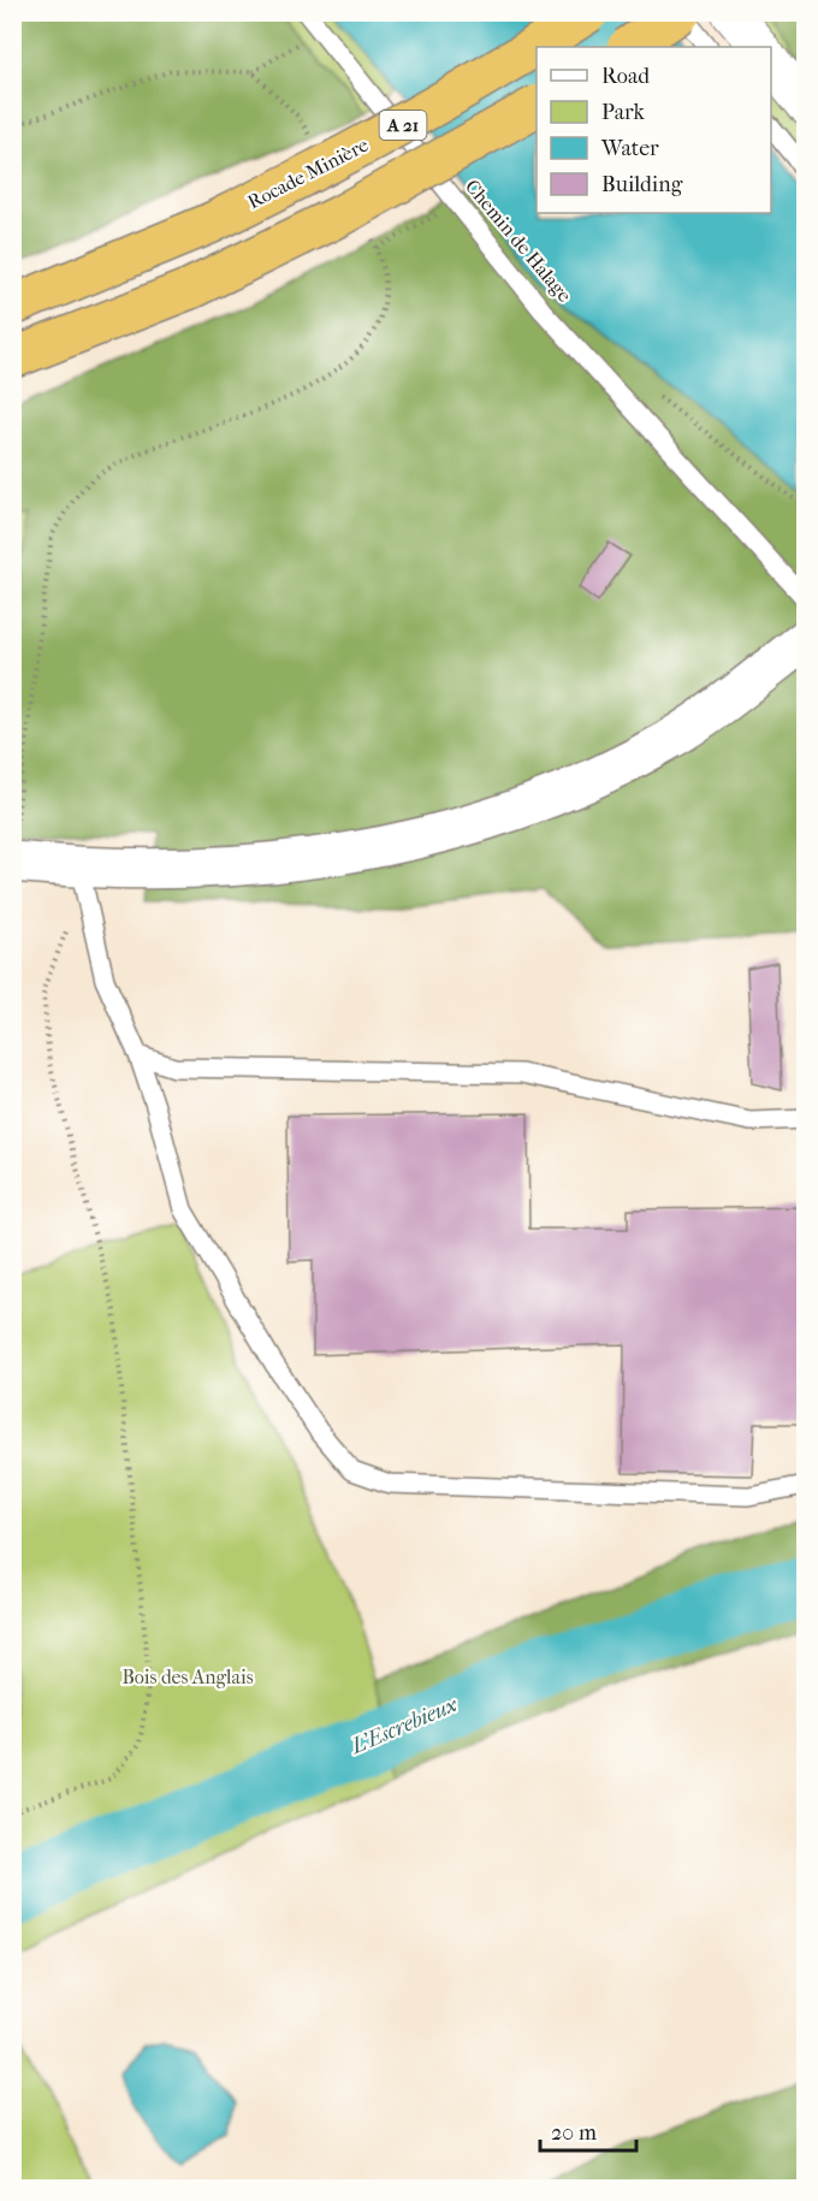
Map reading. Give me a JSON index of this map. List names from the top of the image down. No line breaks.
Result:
{"streets":{"highway":["A 21","Rocade Minière"],"lane":["Chemin de Halage"]},"water":["L'Escrebieux"],"parks":["Bois des Anglais"],"legend":["Road","Park","Water","Building"],"scale_bar":"20 m"}
